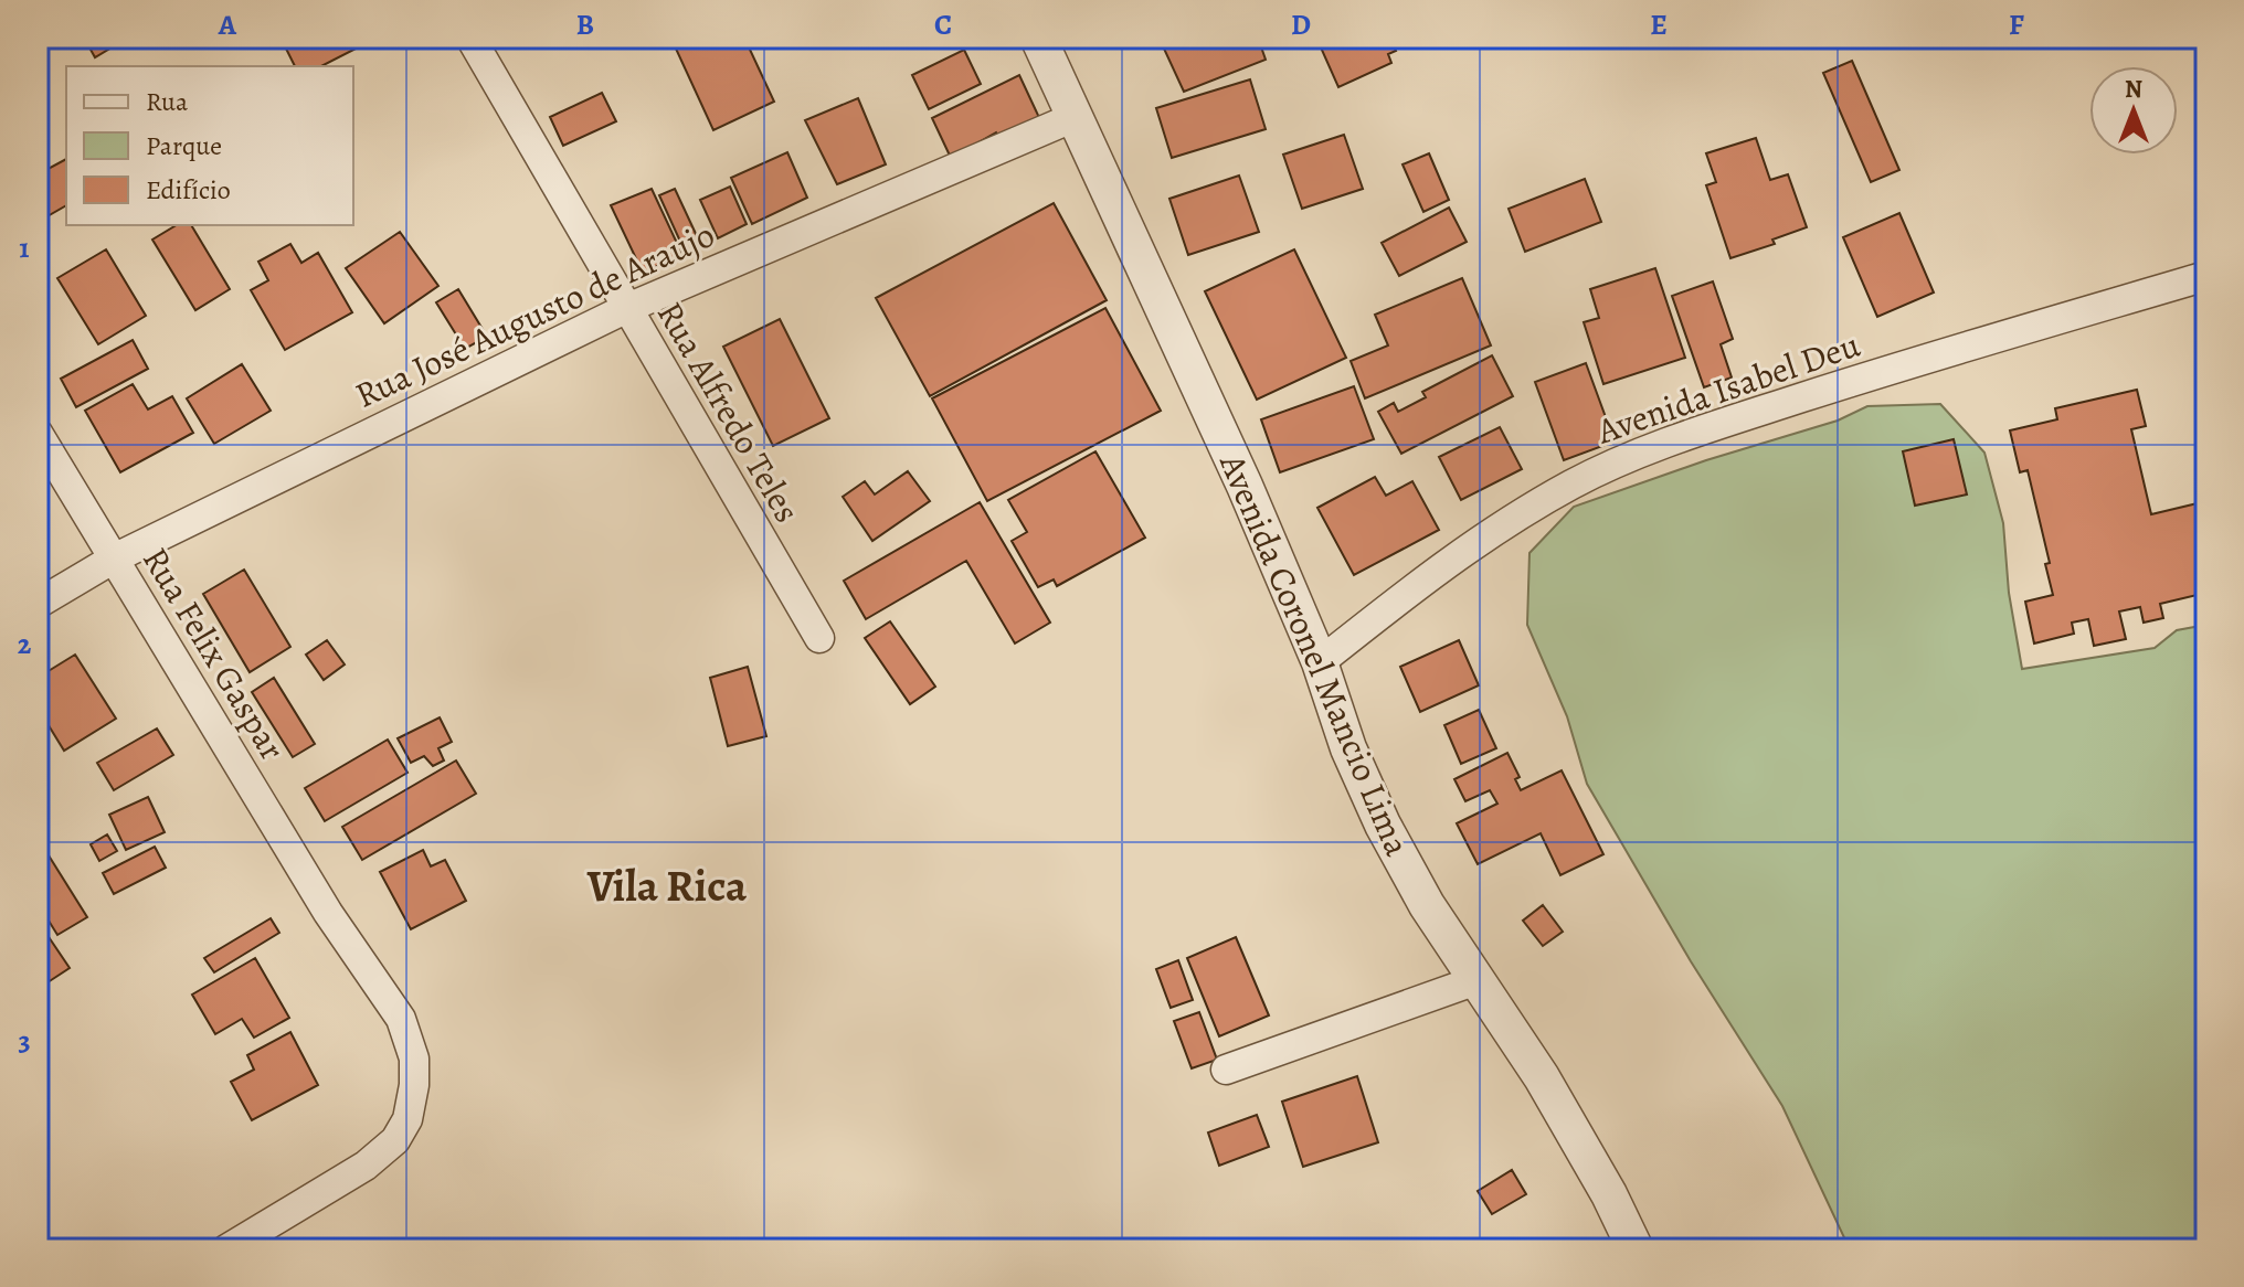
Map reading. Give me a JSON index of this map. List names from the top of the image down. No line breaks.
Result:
{"streets":{"street":["Rua José Augusto de Araujo","Avenida Isabel Deu","Rua Alfredo Teles","Rua Felix Gaspar","Avenida Coronel Mancio Lima"]},"crossings":[["Rua José Augusto de Araujo","Rua Alfredo Teles"],["Rua José Augusto de Araujo","Rua Felix Gaspar"],["Rua José Augusto de Araujo","Avenida Coronel Mancio Lima"],["Avenida Isabel Deu","Avenida Coronel Mancio Lima"]],"districts":["Vila Rica"],"legend":["Rua","Parque","Edifício"],"north":"top","grid":{"columns":["A","B","C","D","E","F"],"rows":["1","2","3"]}}
